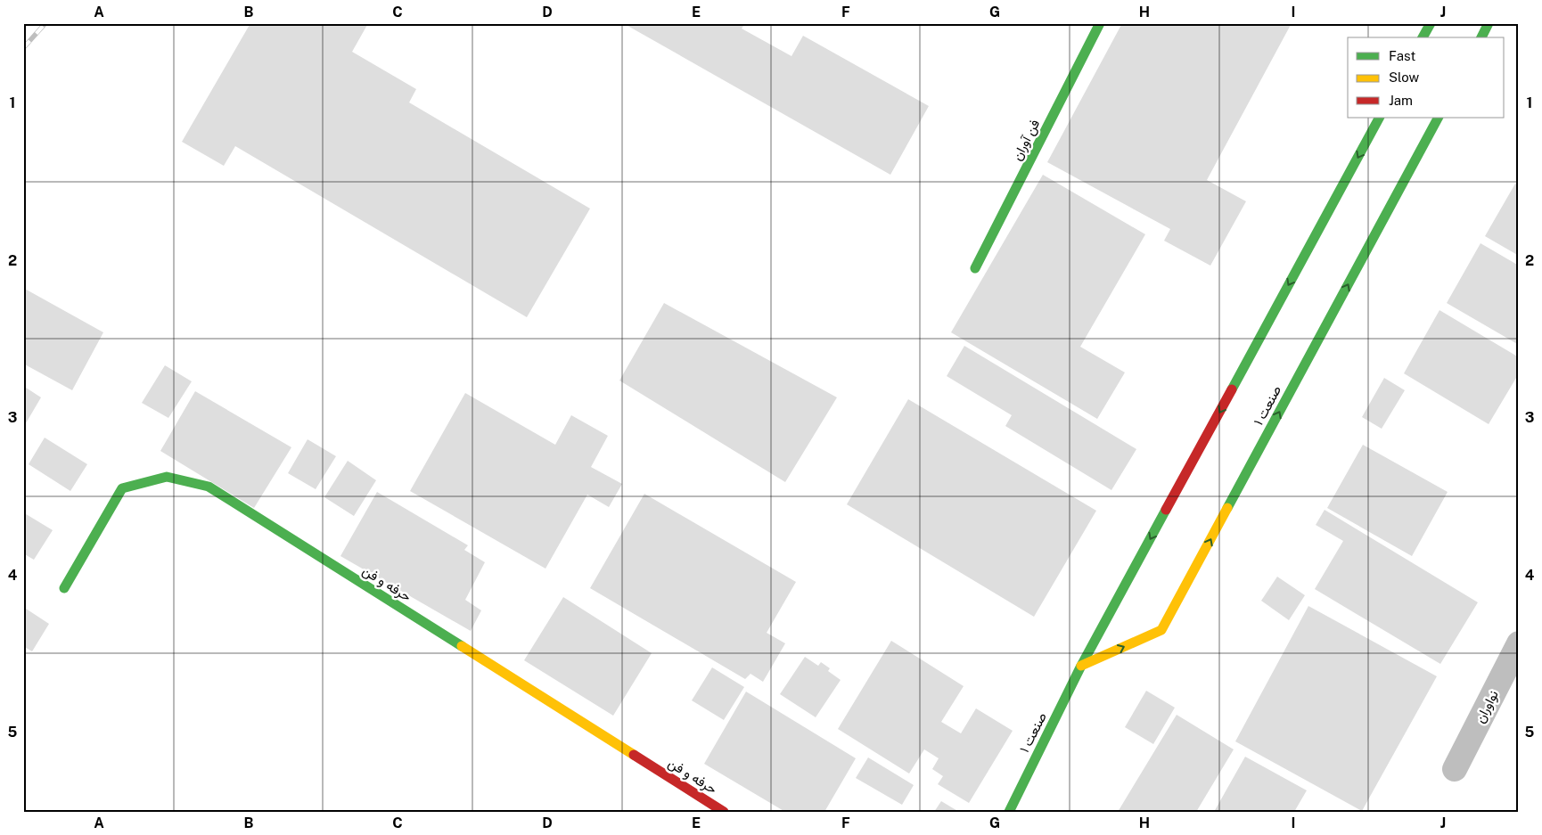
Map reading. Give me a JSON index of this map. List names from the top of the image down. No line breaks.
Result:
{"streets":{"street":["فن آوران","صنعت ۱","حرفه و فن","نواوران"]},"legend":["Fast","Slow","Jam"],"grid":{"columns":["A","B","C","D","E","F","G","H","I","J"],"rows":["1","2","3","4","5"]}}
